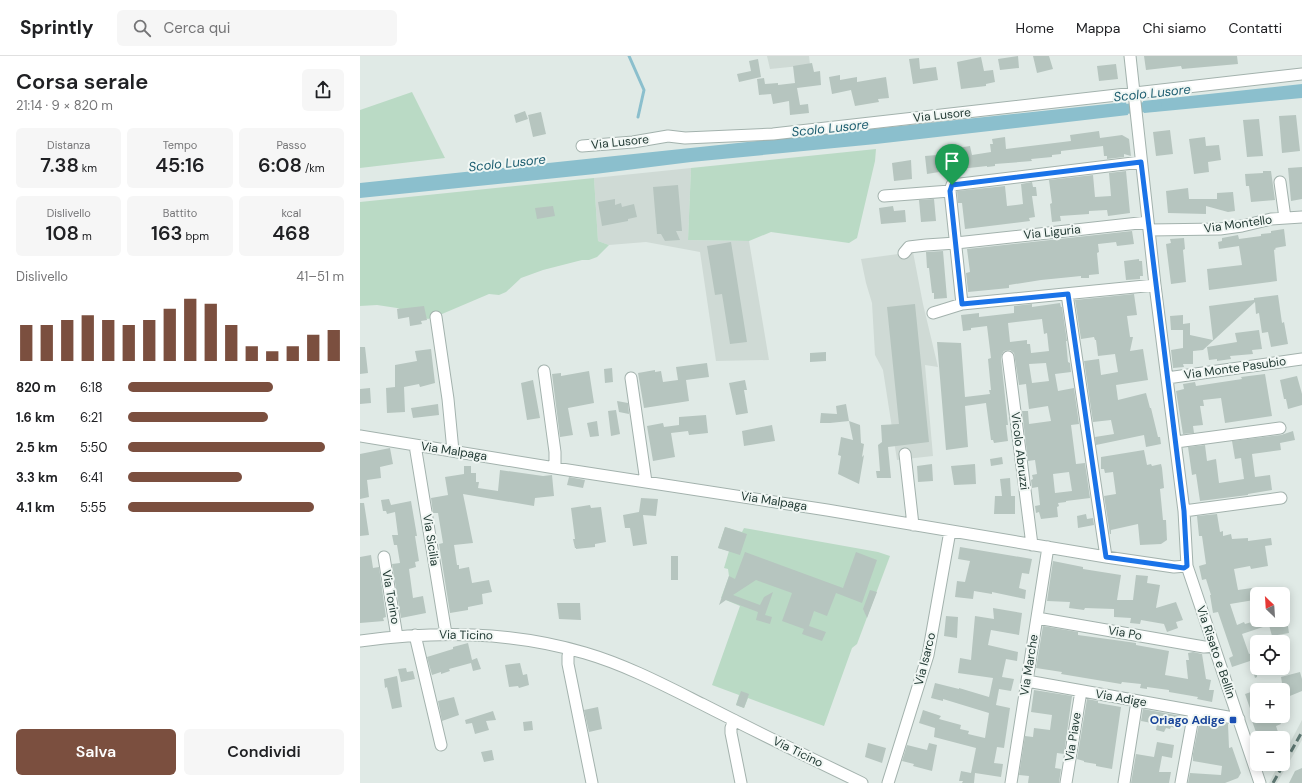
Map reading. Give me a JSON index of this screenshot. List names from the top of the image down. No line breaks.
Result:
{"streets":{"street":["Via Lusore","Via Montello","Via Liguria","Via Monte Pasubio","Via Malpaga","Vicolo Abruzzi","Via Sicilia","Via Torino","Via Po","Via Ticino","Via Risato e Bellin","Via Isarco","Via Marche","Via Adige","Via Piave"]},"crossings":[["Via Lusore","Via Risato e Bellin"],["Via Montello","Via Liguria"],["Via Montello","Via Risato e Bellin"],["Via Liguria","Via Risato e Bellin"],["Via Monte Pasubio","Via Risato e Bellin"],["Via Malpaga","Vicolo Abruzzi"],["Via Malpaga","Via Sicilia"],["Via Malpaga","Via Risato e Bellin"],["Via Malpaga","Via Isarco"],["Via Malpaga","Via Marche"],["Via Sicilia","Via Ticino"],["Via Torino","Via Ticino"],["Via Po","Via Risato e Bellin"],["Via Po","Via Marche"],["Via Risato e Bellin","Via Adige"],["Via Marche","Via Adige"],["Via Adige","Via Piave"]],"water":["Scolo Lusore"],"places":{"transit":["Oriago Adige"]},"north":"top left","page":{"header":"Sprintly","search":"Cerca qui","nav":["Home","Mappa","Chi siamo","Contatti"],"heading":["Corsa serale","21:14 · 9 × 820 m"],"stats":[["Distanza","7.38 km"],["Tempo","45:16"],["Passo","6:08 /km"],["Dislivello","108 m"],["Battito","163 bpm"],["kcal","468"]],"chart":["Dislivello","41–51 m"],"list":[{"name":"820 m","note":"6:18"},{"name":"1.6 km","note":"6:21"},{"name":"2.5 km","note":"5:50"},{"name":"3.3 km","note":"6:41"},{"name":"4.1 km","note":"5:55"}],"map_buttons":["+","−"],"buttons":["Salva","Condividi"]}}
